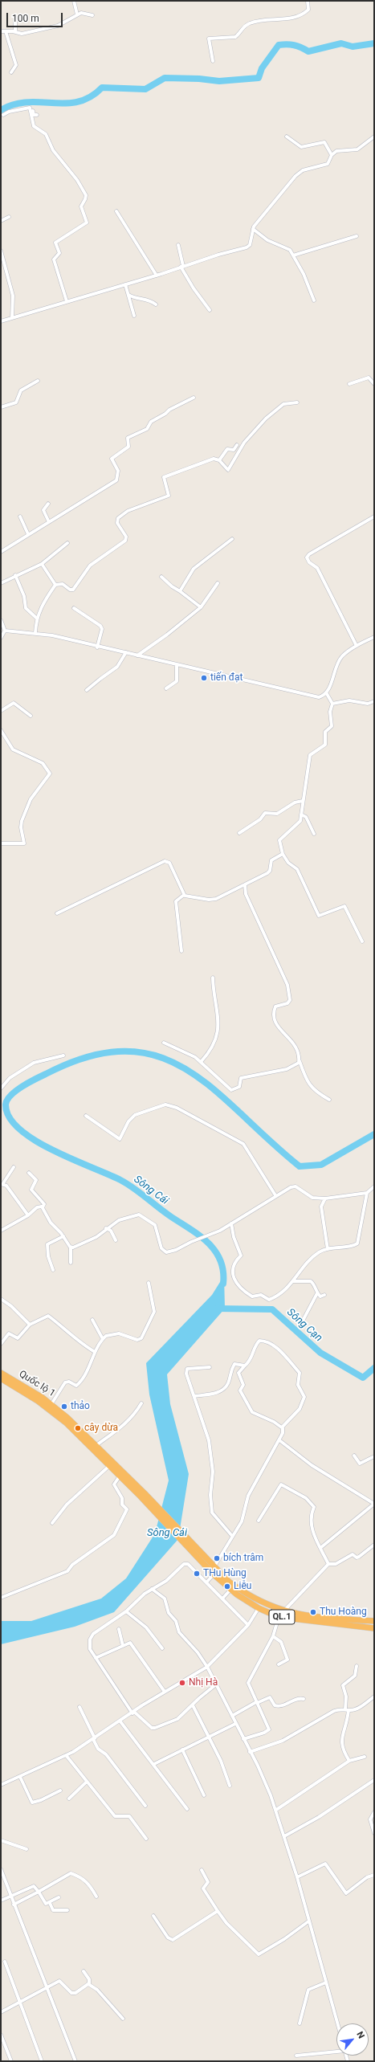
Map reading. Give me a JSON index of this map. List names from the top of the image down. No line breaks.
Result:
{"streets":{"highway":["Quốc lộ 1","QL.1"]},"crossings":[["Quốc lộ 1","QL.1"]],"water":["Sông Cái","Sông Cạn"],"places":["tiến đạt","thảo","cây dừa","bích trâm","THu Hùng","Liễu","Thu Hoàng","Nhị Hà"],"scale_bar":"100 m","north":"top right"}
